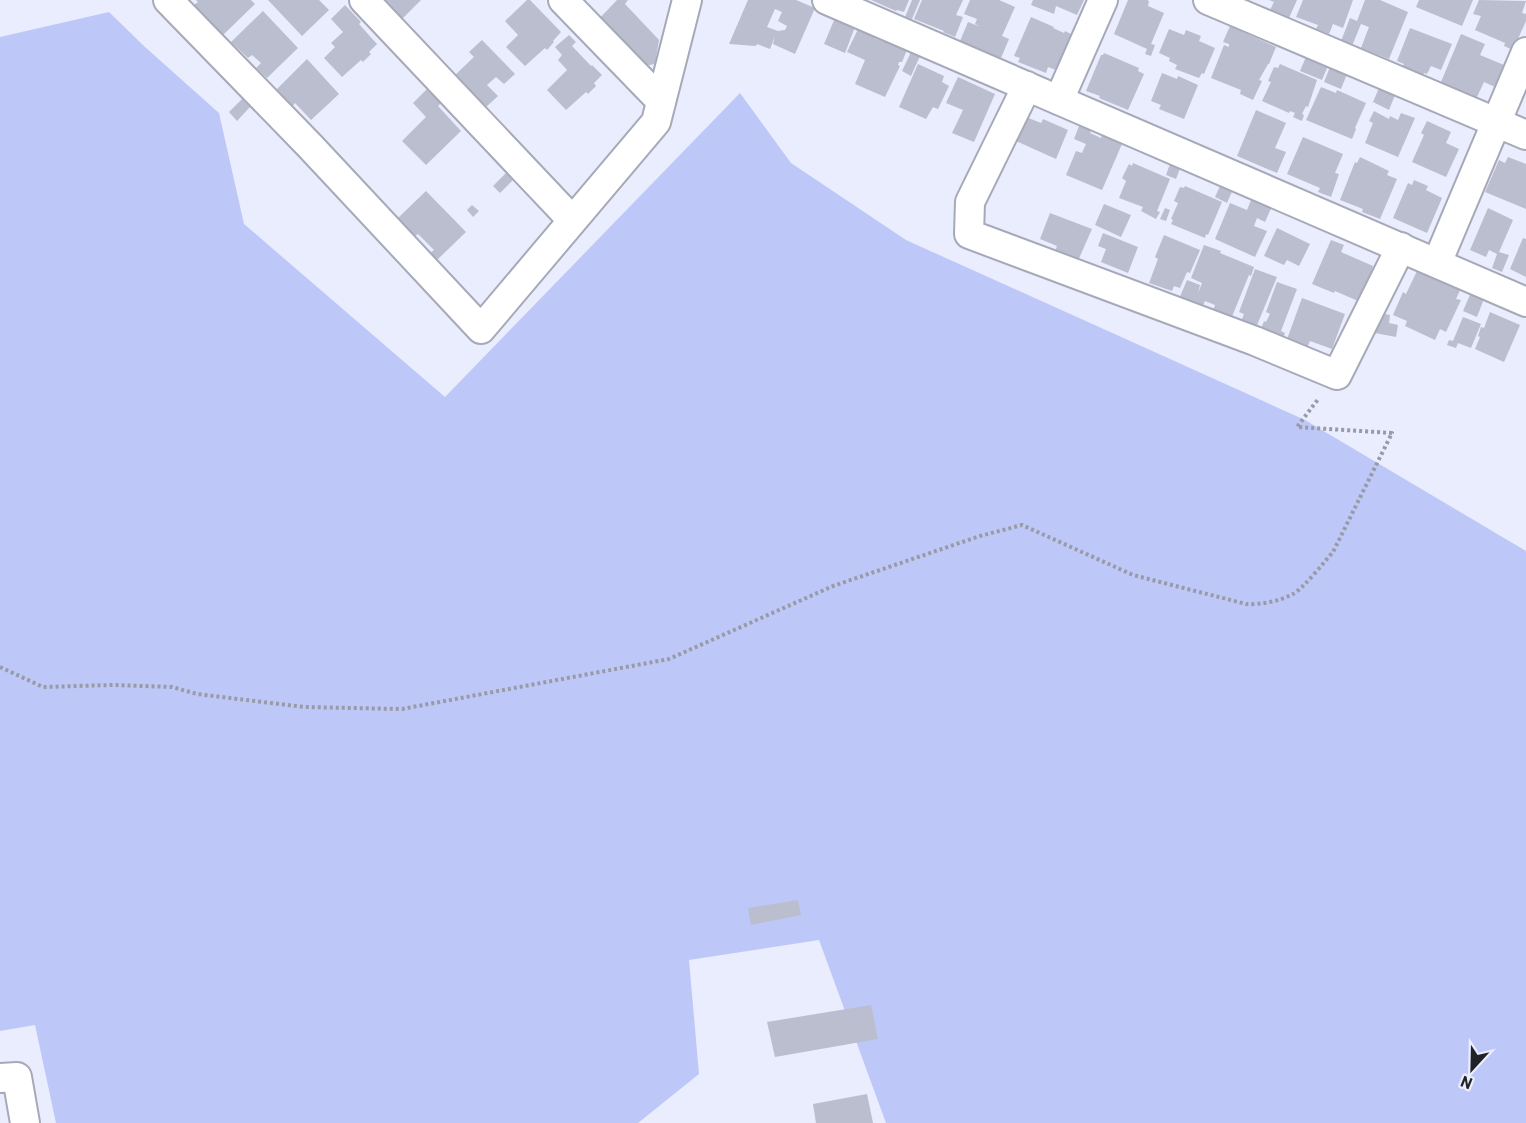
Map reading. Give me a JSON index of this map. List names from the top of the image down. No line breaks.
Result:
{"north":"bottom"}
